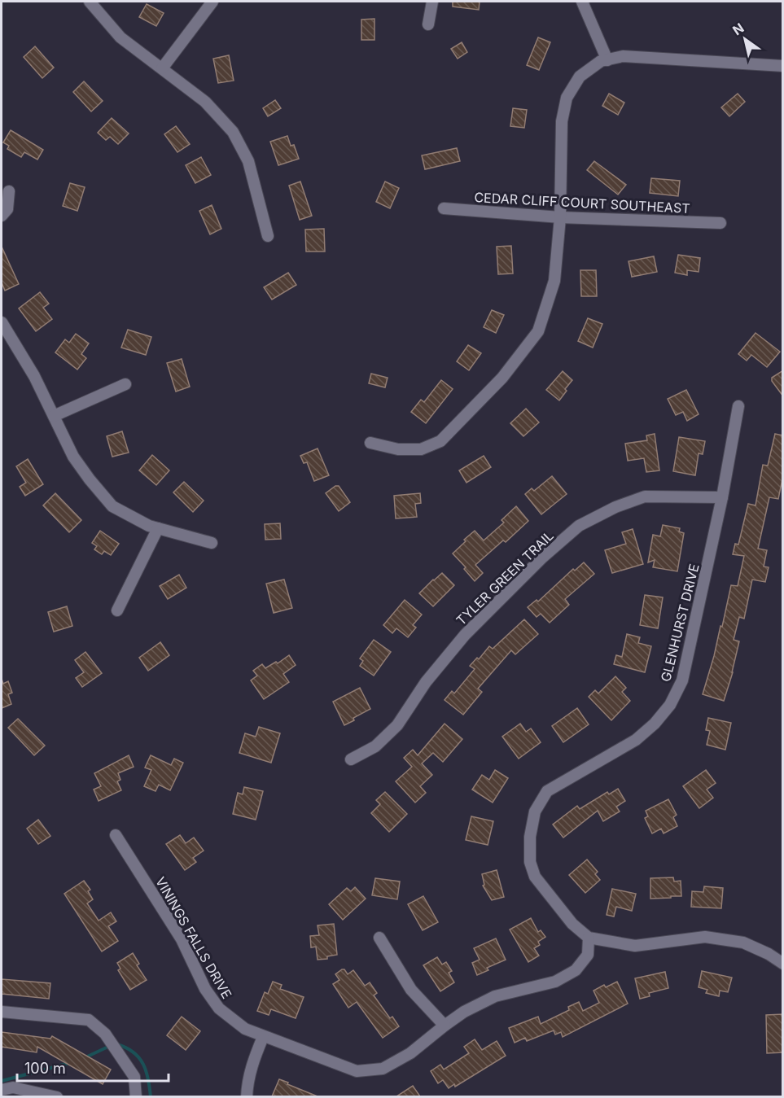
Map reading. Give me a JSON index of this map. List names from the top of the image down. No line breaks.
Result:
{"streets":{"street":["CEDAR CLIFF COURT SOUTHEAST","TYLER GREEN TRAIL","GLENHURST DRIVE","VININGS FALLS DRIVE"]},"crossings":[["TYLER GREEN TRAIL","GLENHURST DRIVE"],["GLENHURST DRIVE","VININGS FALLS DRIVE"]],"scale_bar":"100 m","north":"top left"}
